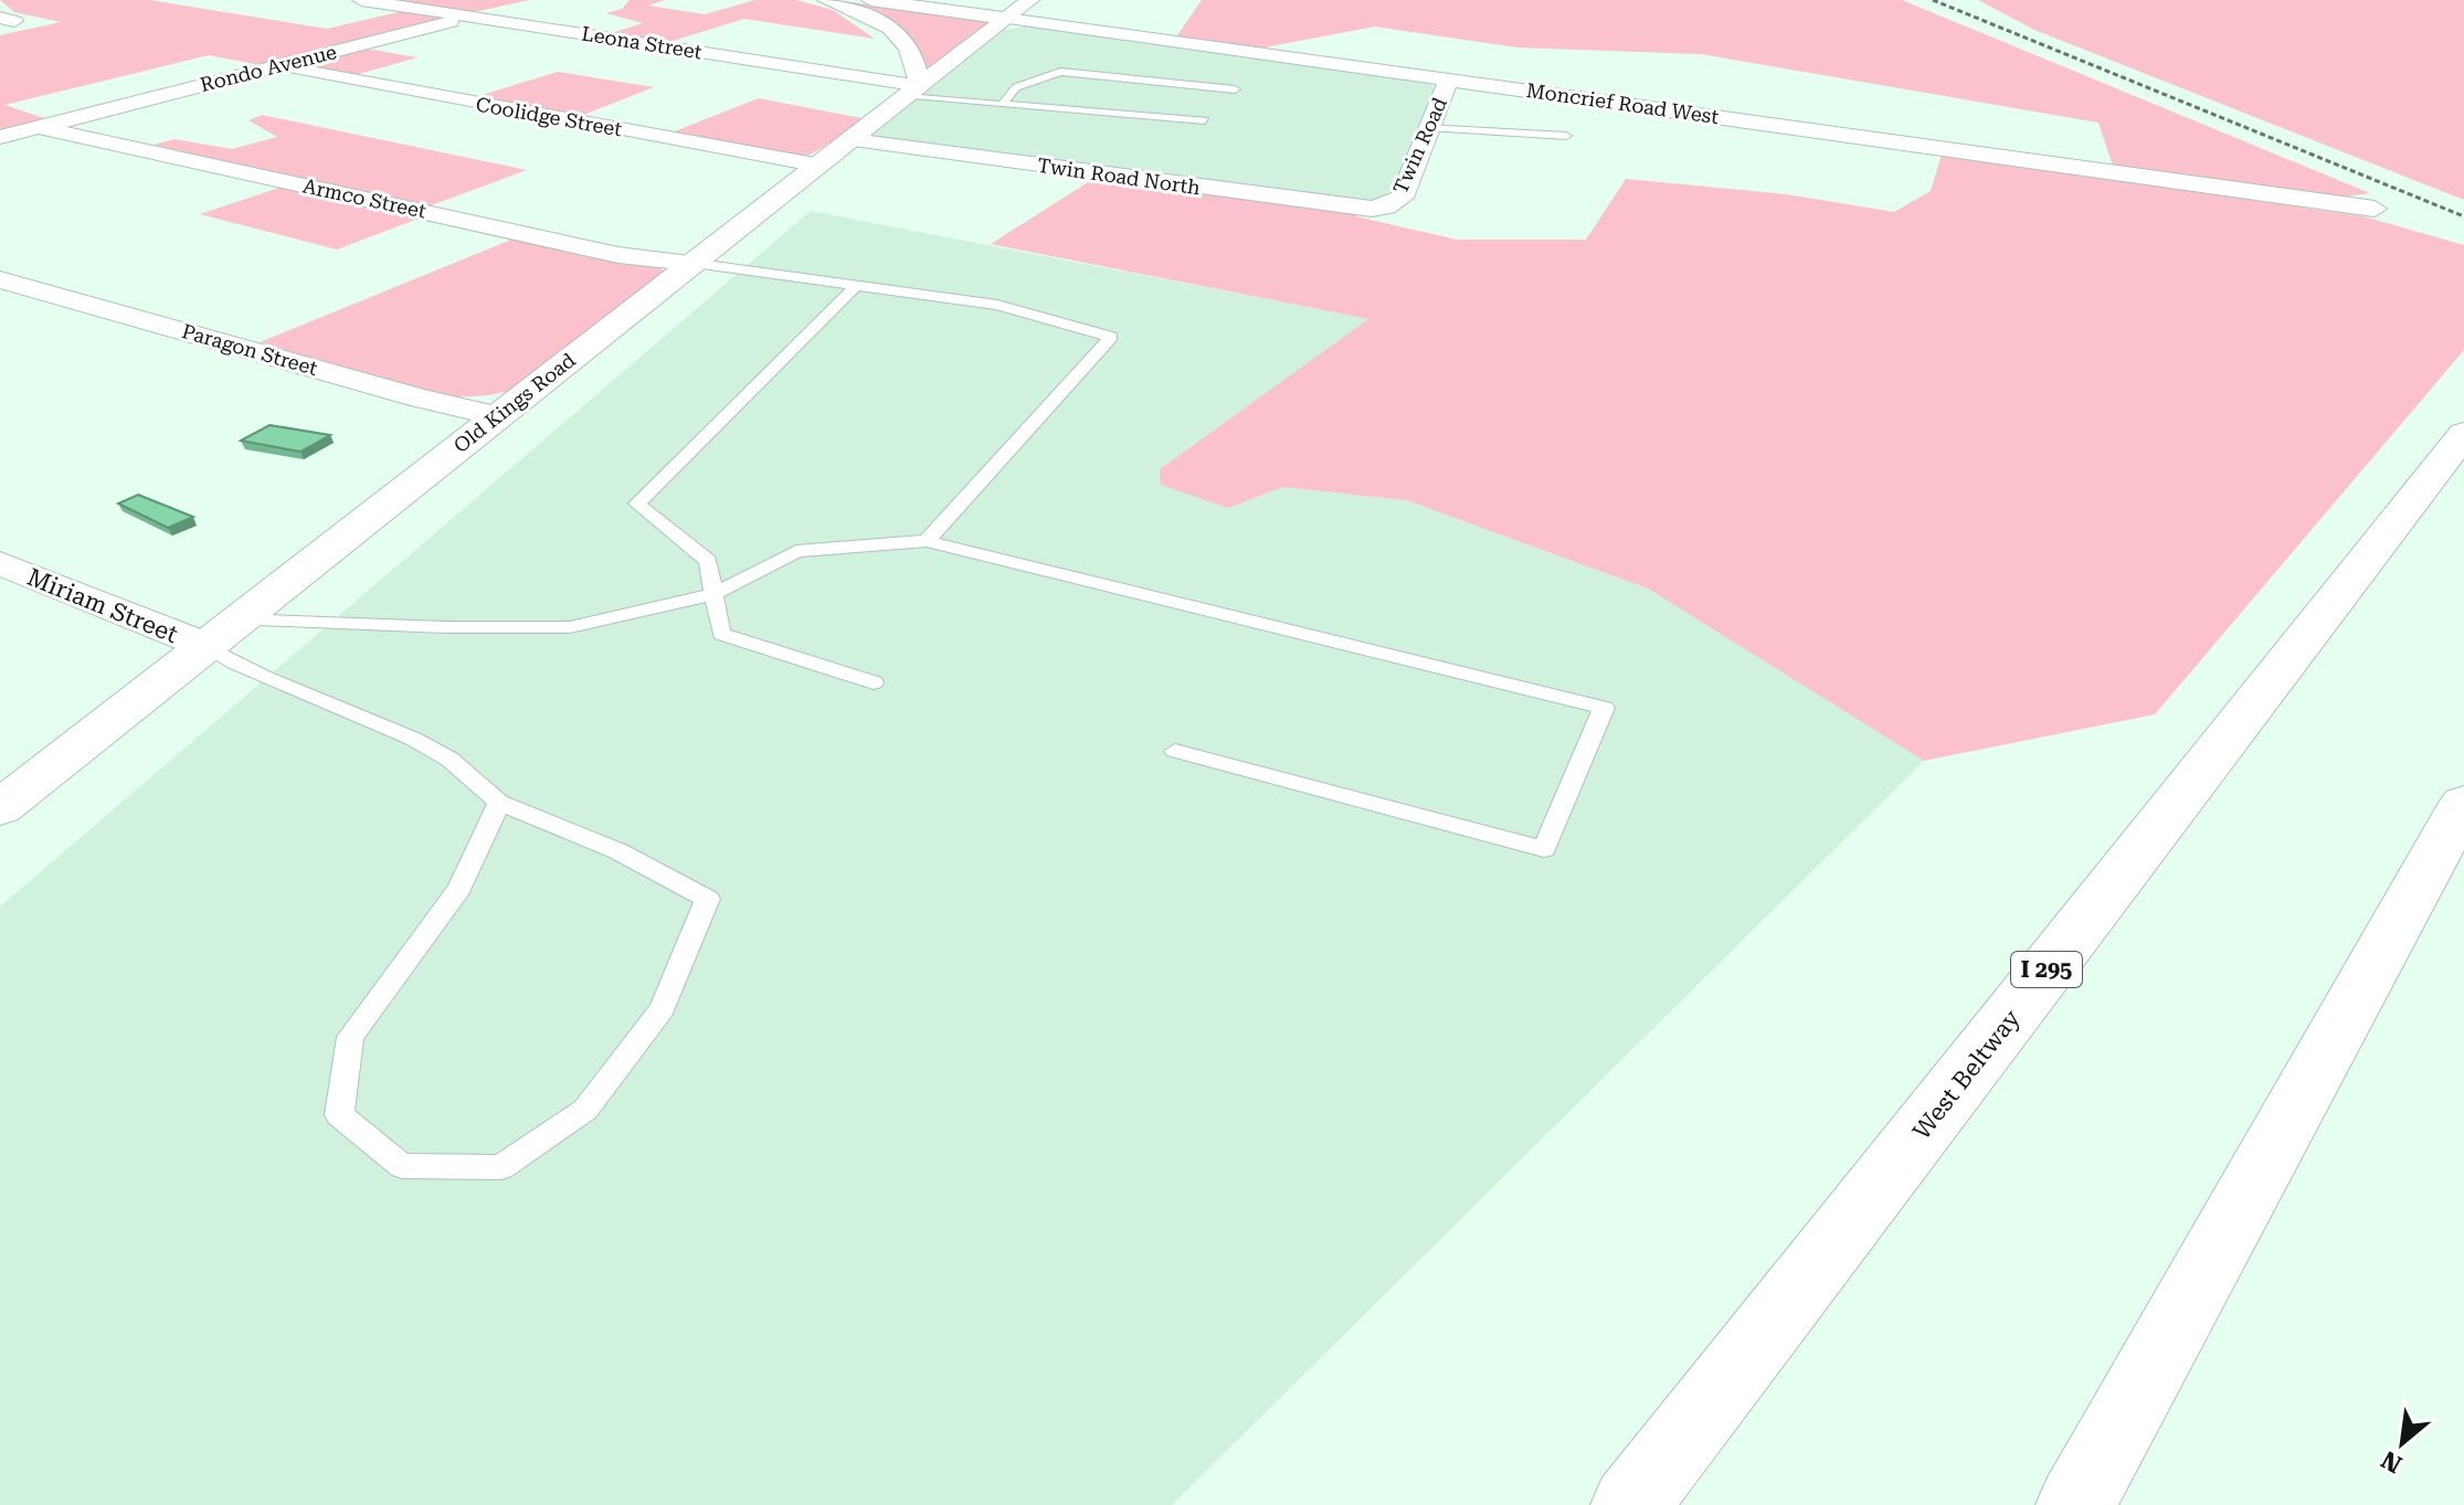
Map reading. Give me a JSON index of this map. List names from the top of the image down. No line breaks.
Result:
{"streets":{"main road":["Moncrief Road West","Old Kings Road","I 295","West Beltway"],"street":["Leona Street","Rondo Avenue","Coolidge Street","Twin Road","Twin Road North","Armco Street","Paragon Street","Miriam Street"]},"crossings":[["Leona Street","Rondo Avenue"],["Leona Street","Old Kings Road"],["Rondo Avenue","Coolidge Street"],["Rondo Avenue","Armco Street"],["Moncrief Road West","Twin Road"],["Moncrief Road West","Old Kings Road"],["Coolidge Street","Old Kings Road"],["Twin Road","Twin Road North"],["Twin Road North","Old Kings Road"],["Armco Street","Old Kings Road"],["Paragon Street","Old Kings Road"],["Old Kings Road","Miriam Street"]],"north":"bottom left"}
